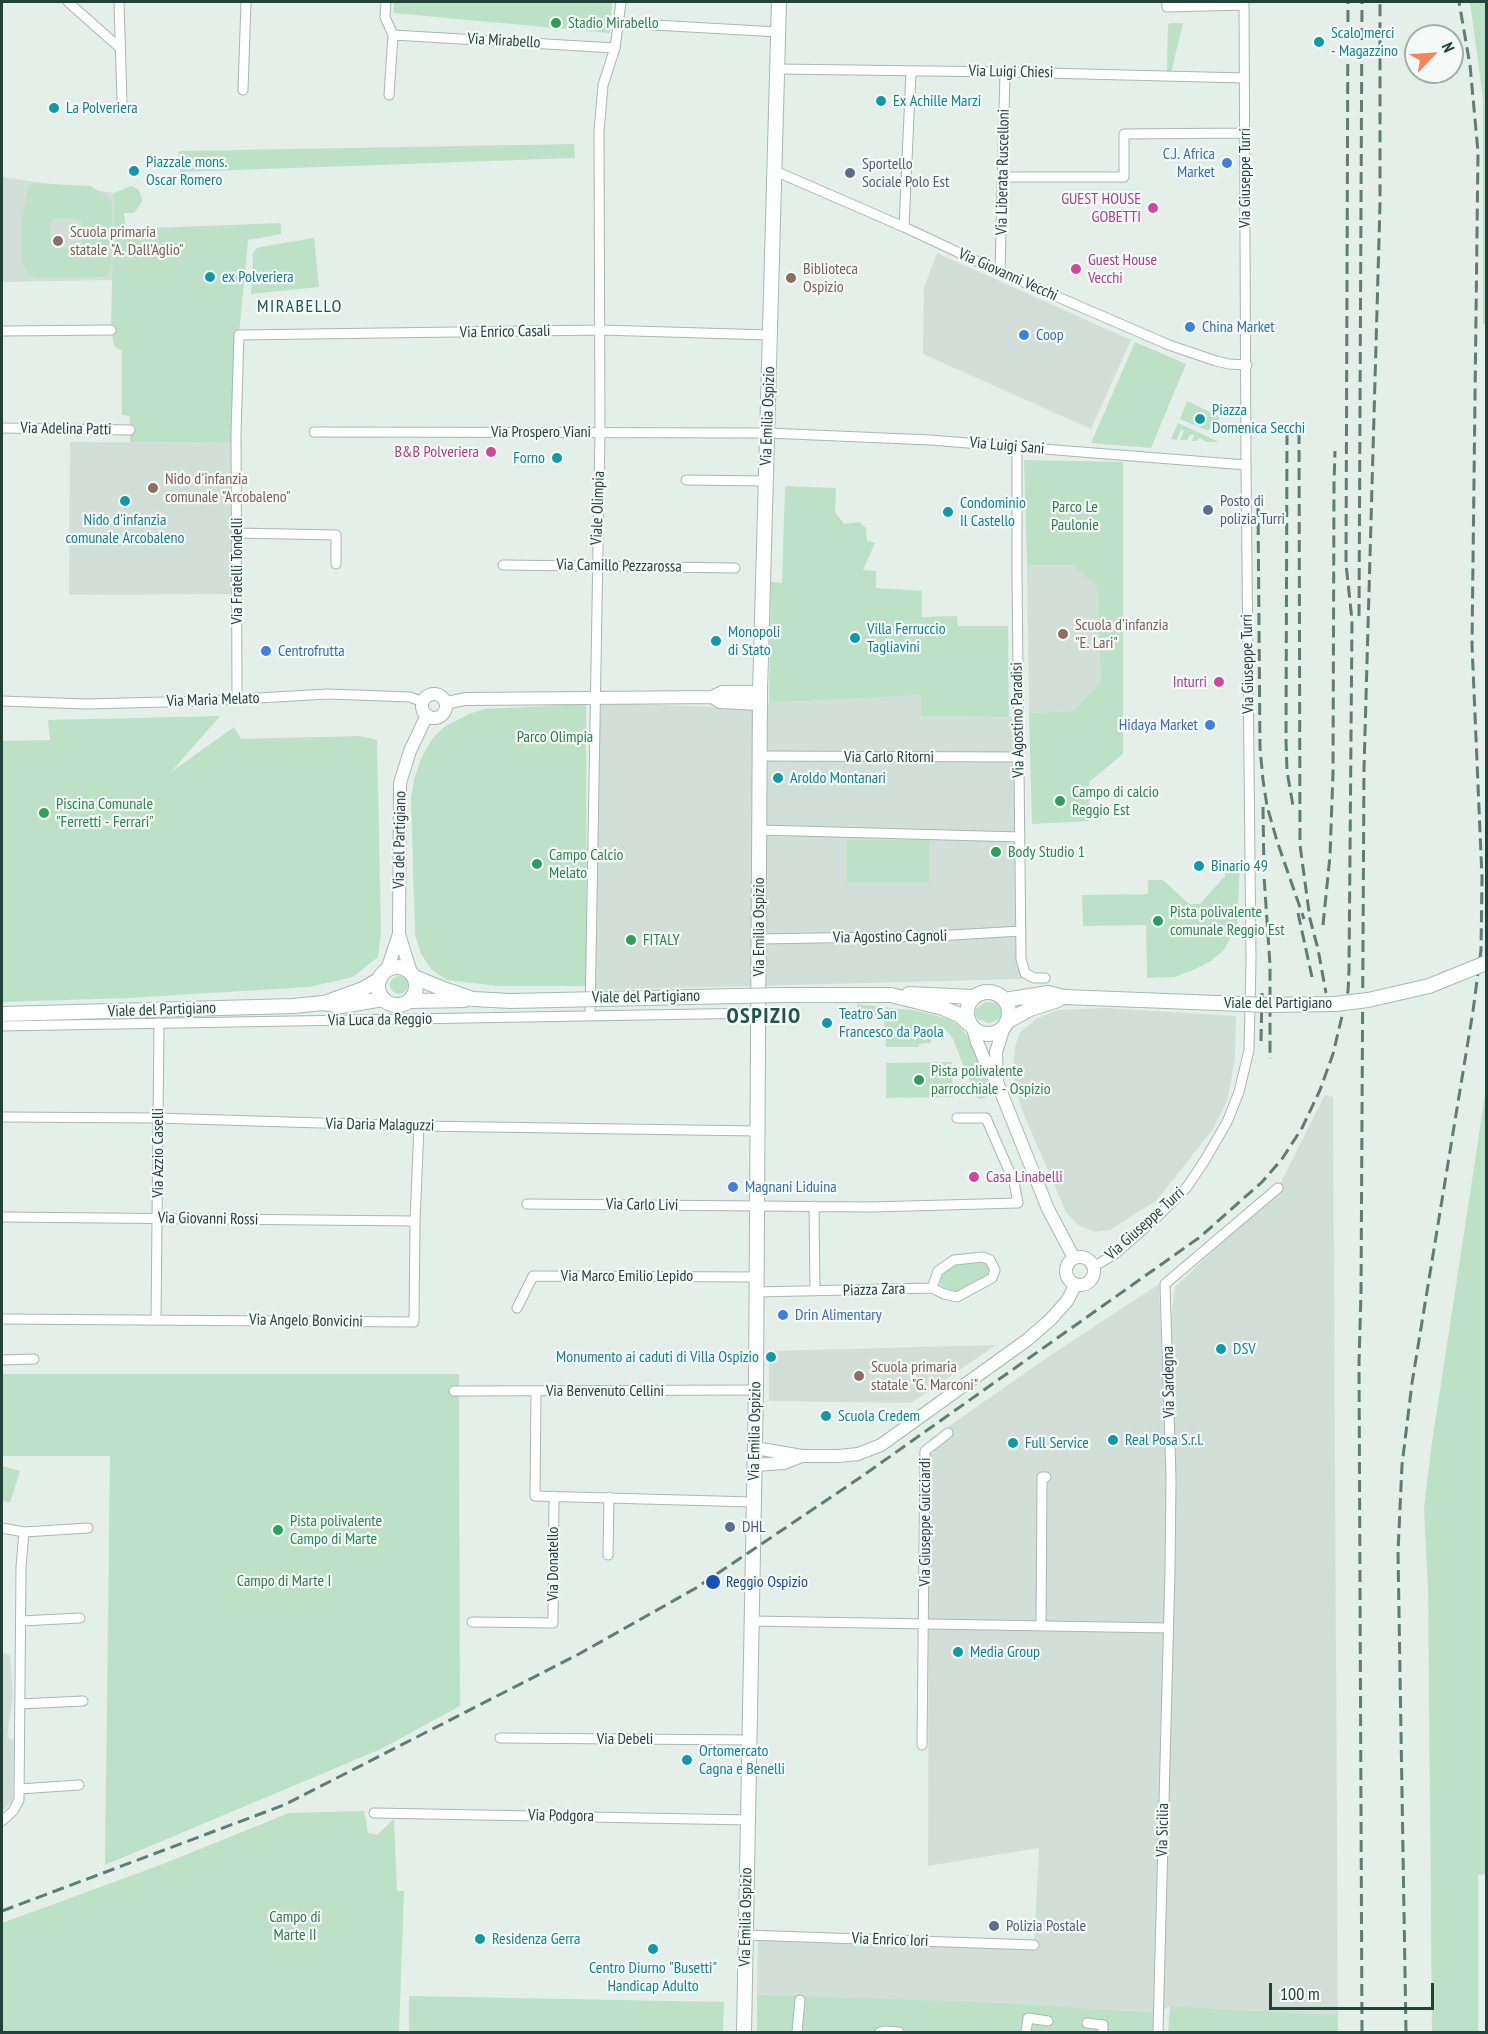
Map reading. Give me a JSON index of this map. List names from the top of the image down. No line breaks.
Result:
{"streets":{"main road":["Via Emilia Ospizio","Viale del Partigiano"],"street":["Via Mirabello","Via Luigi Chiesi","Via Liberata Ruscelloni","Via Giuseppe Turri","Via Giovanni Vecchi","Via Enrico Casali","Via Adelina Patti","Via Prospero Viani","Via Luigi Sani","Viale Olimpia","Via Camillo Pezzarossa","Via Fratelli Tondelli","Via Maria Melato","Via Agostino Paradisi","Via Carlo Ritorni","Via del Partigiano","Via Agostino Cagnoli","Via Luca da Reggio","Via Daria Malaguzzi","Via Azzio Caselli","Via Carlo Livi","Via Giovanni Rossi","Via Marco Emilio Lepido","Piazza Zara","Via Angelo Bonvicini","Via Sardegna","Via Benvenuto Cellini","Via Giuseppe Guicciardi","Via Donatello","Via Debeli","Via Podgora","Via Sicilia","Via Enrico Iori"]},"crossings":[["Via Mirabello","Viale Olimpia"],["Via Luigi Chiesi","Via Liberata Ruscelloni"],["Via Luigi Chiesi","Via Giuseppe Turri"],["Via Luigi Chiesi","Via Emilia Ospizio"],["Via Liberata Ruscelloni","Via Giovanni Vecchi"],["Via Giuseppe Turri","Via Giovanni Vecchi"],["Via Giuseppe Turri","Via Luigi Sani"],["Via Giovanni Vecchi","Via Emilia Ospizio"],["Via Enrico Casali","Via Emilia Ospizio"],["Via Enrico Casali","Viale Olimpia"],["Via Enrico Casali","Via Fratelli Tondelli"],["Via Emilia Ospizio","Via Prospero Viani"],["Via Emilia Ospizio","Via Luigi Sani"],["Via Emilia Ospizio","Via Carlo Ritorni"],["Via Emilia Ospizio","Via Agostino Cagnoli"],["Via Emilia Ospizio","Via Luca da Reggio"],["Via Emilia Ospizio","Via Daria Malaguzzi"],["Via Emilia Ospizio","Via Carlo Livi"],["Via Emilia Ospizio","Via Marco Emilio Lepido"],["Via Emilia Ospizio","Piazza Zara"],["Via Emilia Ospizio","Via Benvenuto Cellini"],["Via Emilia Ospizio","Via Debeli"],["Via Emilia Ospizio","Via Podgora"],["Via Emilia Ospizio","Via Enrico Iori"],["Via Prospero Viani","Via Luigi Sani"],["Via Prospero Viani","Viale Olimpia"],["Via Luigi Sani","Via Agostino Paradisi"],["Viale Olimpia","Via Camillo Pezzarossa"],["Viale Olimpia","Via Luca da Reggio"],["Via Fratelli Tondelli","Via Maria Melato"],["Via Maria Melato","Via del Partigiano"],["Via Agostino Paradisi","Via Carlo Ritorni"],["Via Agostino Paradisi","Via Agostino Cagnoli"],["Via del Partigiano","Viale del Partigiano"],["Via Luca da Reggio","Via Azzio Caselli"],["Via Daria Malaguzzi","Via Azzio Caselli"],["Via Daria Malaguzzi","Via Angelo Bonvicini"],["Via Azzio Caselli","Via Giovanni Rossi"],["Via Azzio Caselli","Via Angelo Bonvicini"],["Via Giovanni Rossi","Via Angelo Bonvicini"],["Via Sardegna","Via Sicilia"]],"districts":["MIRABELLO","OSPIZIO"],"parks":["Parco Le Paulonie","Parco Olimpia","Campo di Marte I","Campo di Marte II"],"places":["Stadio Mirabello","Scalo merci - Magazzino","Ex Achille Marzi","La Polveriera","C.J. Africa Market","Piazzale mons. Oscar Romero","Sportello Sociale Polo Est","GUEST HOUSE GOBETTI","Scuola primaria statale \"A. Dall'Aglio\"","Guest House Vecchi","ex Polveriera","Biblioteca Ospizio","China Market","Coop","Piazza Domenica Secchi","B&B Polveriera","Forno","Nido d'infanzia comunale \"Arcobaleno\"","Nido d'infanzia comunale Arcobaleno","Posto di polizia Turri","Condominio Il Castello","Scuola d'infanzia \"E. Lari\"","Villa Ferruccio Tagliavini","Monopoli di Stato","Centrofrutta","Inturri","Hidaya Market","Aroldo Montanari","Campo di calcio Reggio Est","Piscina Comunale \"Ferretti - Ferrari\"","Body Studio 1","Campo Calcio Melato","Binario 49","Pista polivalente comunale Reggio Est","FITALY","Teatro San Francesco da Paola","Pista polivalente parrocchiale - Ospizio","Casa Linabelli","Magnani Liduina","Drin Alimentary","DSV","Monumento ai caduti di Villa Ospizio","Scuola primaria statale \"G. Marconi\"","Scuola Credem","Real Posa S.r.l.","Full Service","DHL","Pista polivalente Campo di Marte","Reggio Ospizio","Media Group","Ortomercato Cagna e Benelli","Polizia Postale","Residenza Gerra","Centro Diurno \"Busetti\" Handicap Adulto"],"scale_bar":"100 m","north":"top right"}
